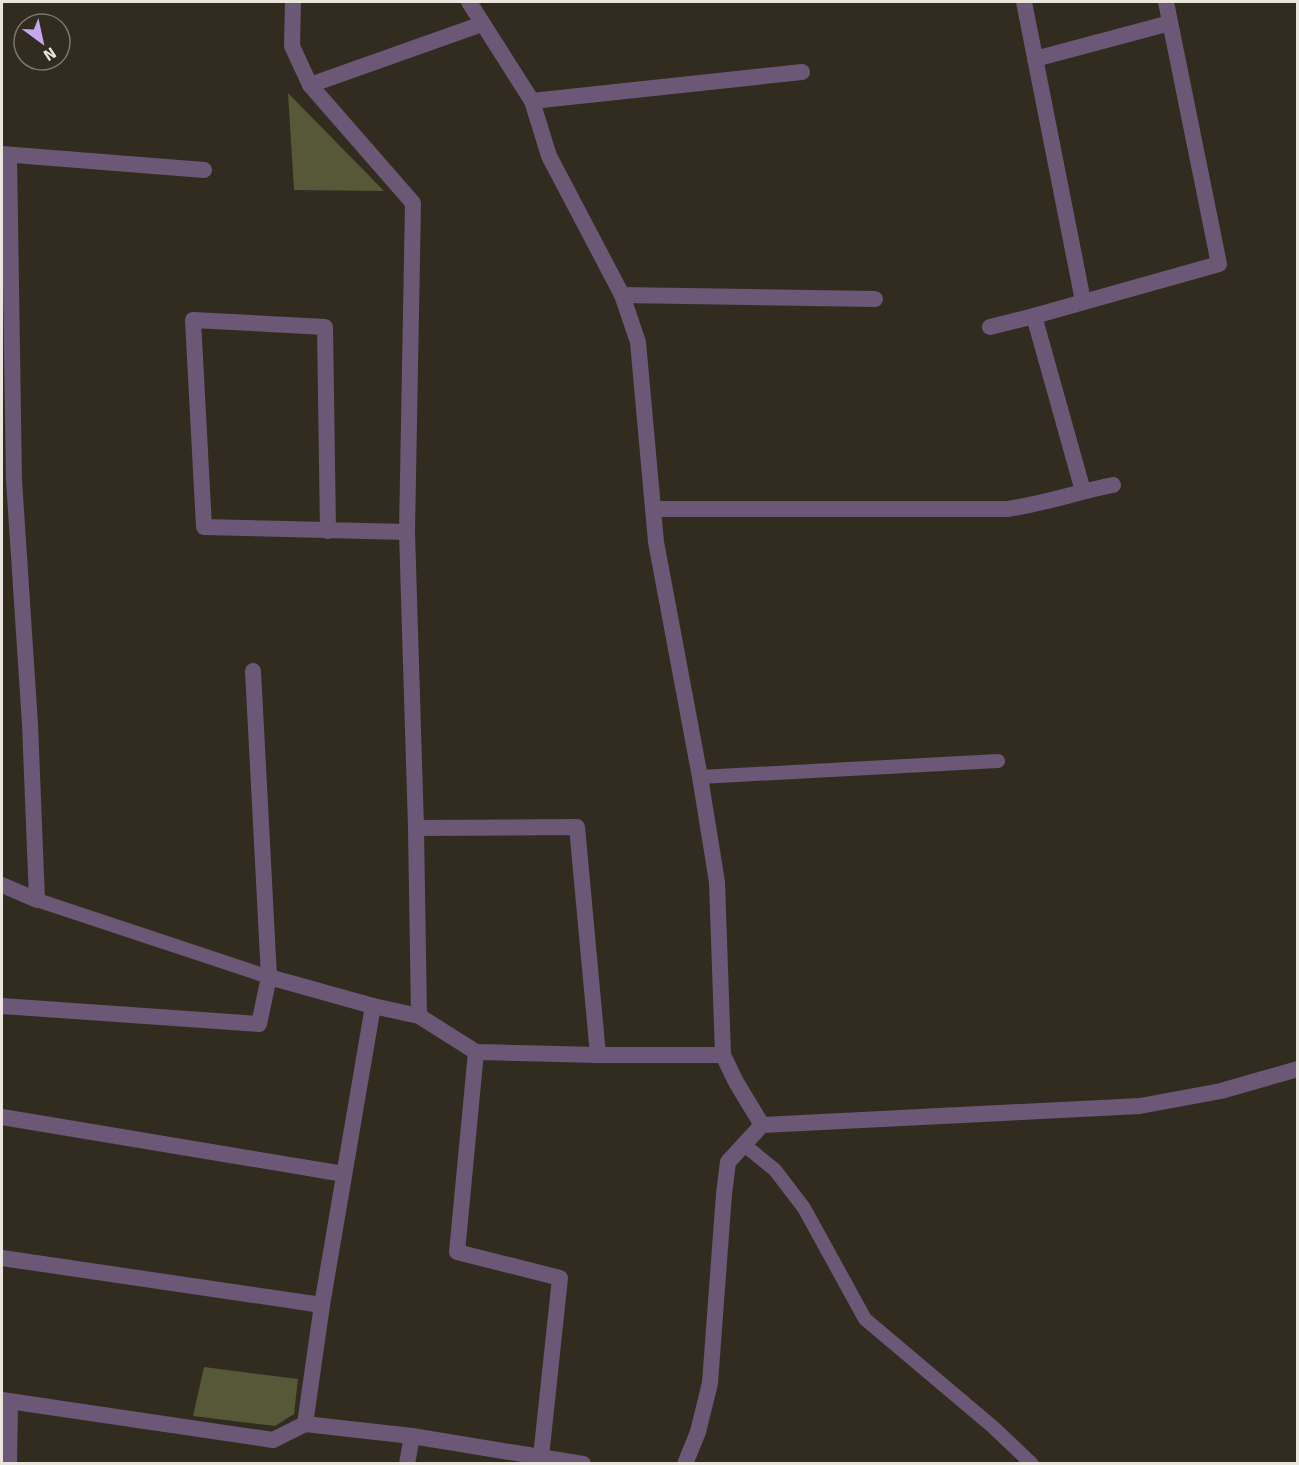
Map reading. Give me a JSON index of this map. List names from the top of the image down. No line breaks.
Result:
{"north":"bottom right"}
